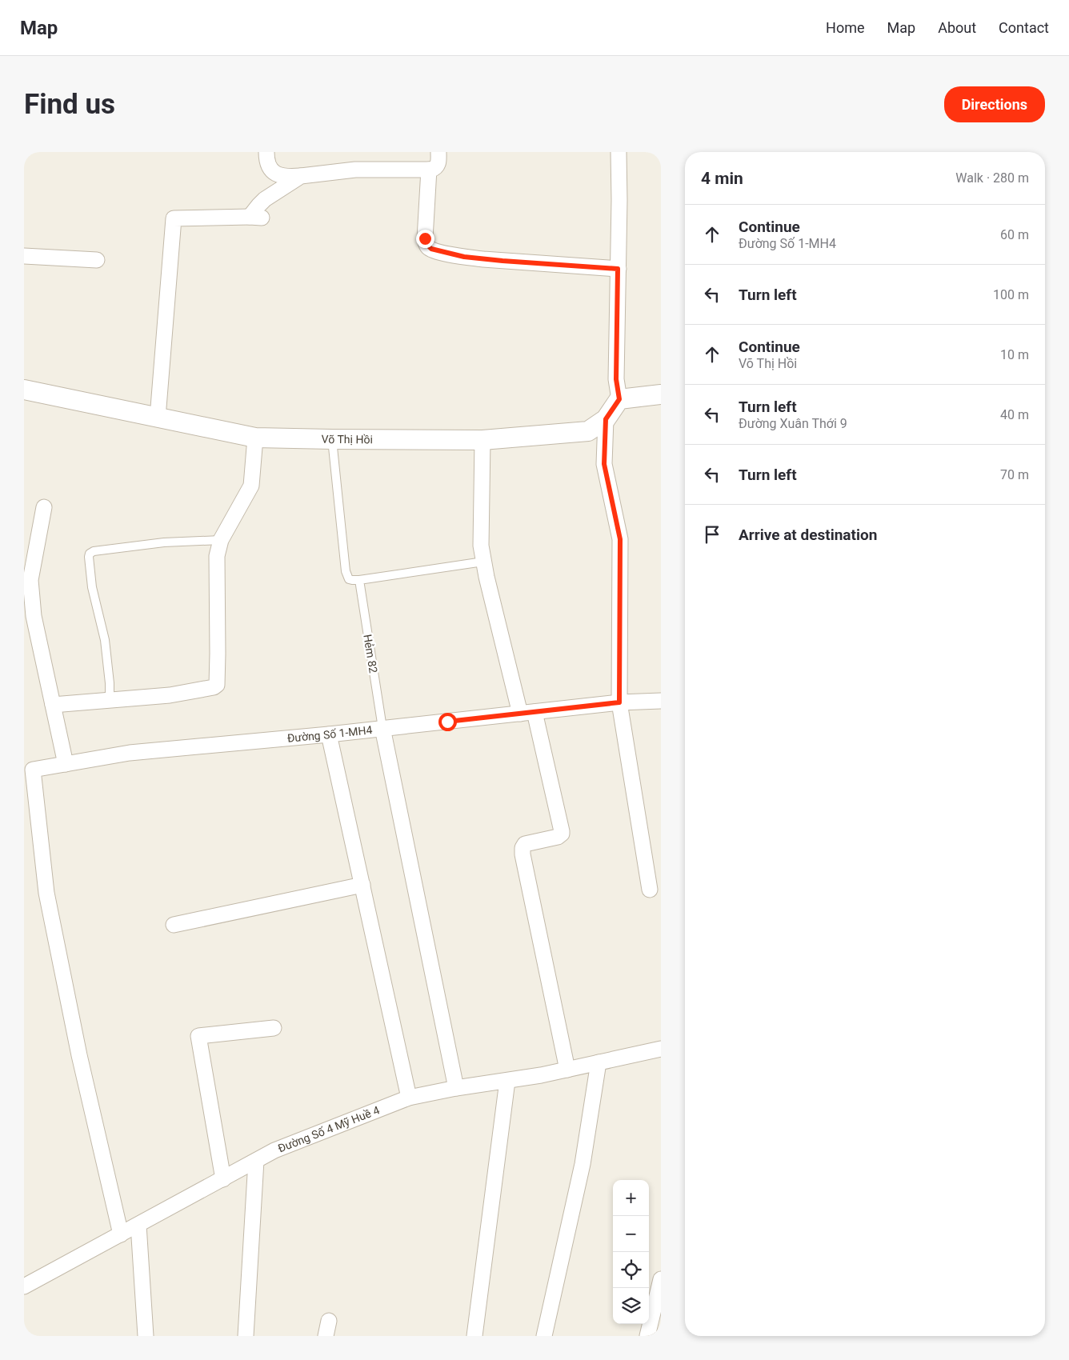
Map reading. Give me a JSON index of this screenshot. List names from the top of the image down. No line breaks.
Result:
{"streets":{"street":["Võ Thị Hồi","Đường Số 1-MH4","Đường Số 4 Mỹ Huề 4"],"lane":["Hẻm 82"]},"crossings":[["Hẻm 82","Đường Số 1-MH4"]],"page":{"header":"Map","nav":["Home","Map","About","Contact"],"buttons":"Directions","title":"Find us","heading":["4 min","Walk · 280 m"],"list":[["Continue","Đường Số 1-MH4","60 m"],["Turn left","100 m"],["Continue","Võ Thị Hồi","10 m"],["Turn left","Đường Xuân Thới 9","40 m"],["Turn left","70 m"],"Arrive at destination"],"map_buttons":["+","−"]}}
